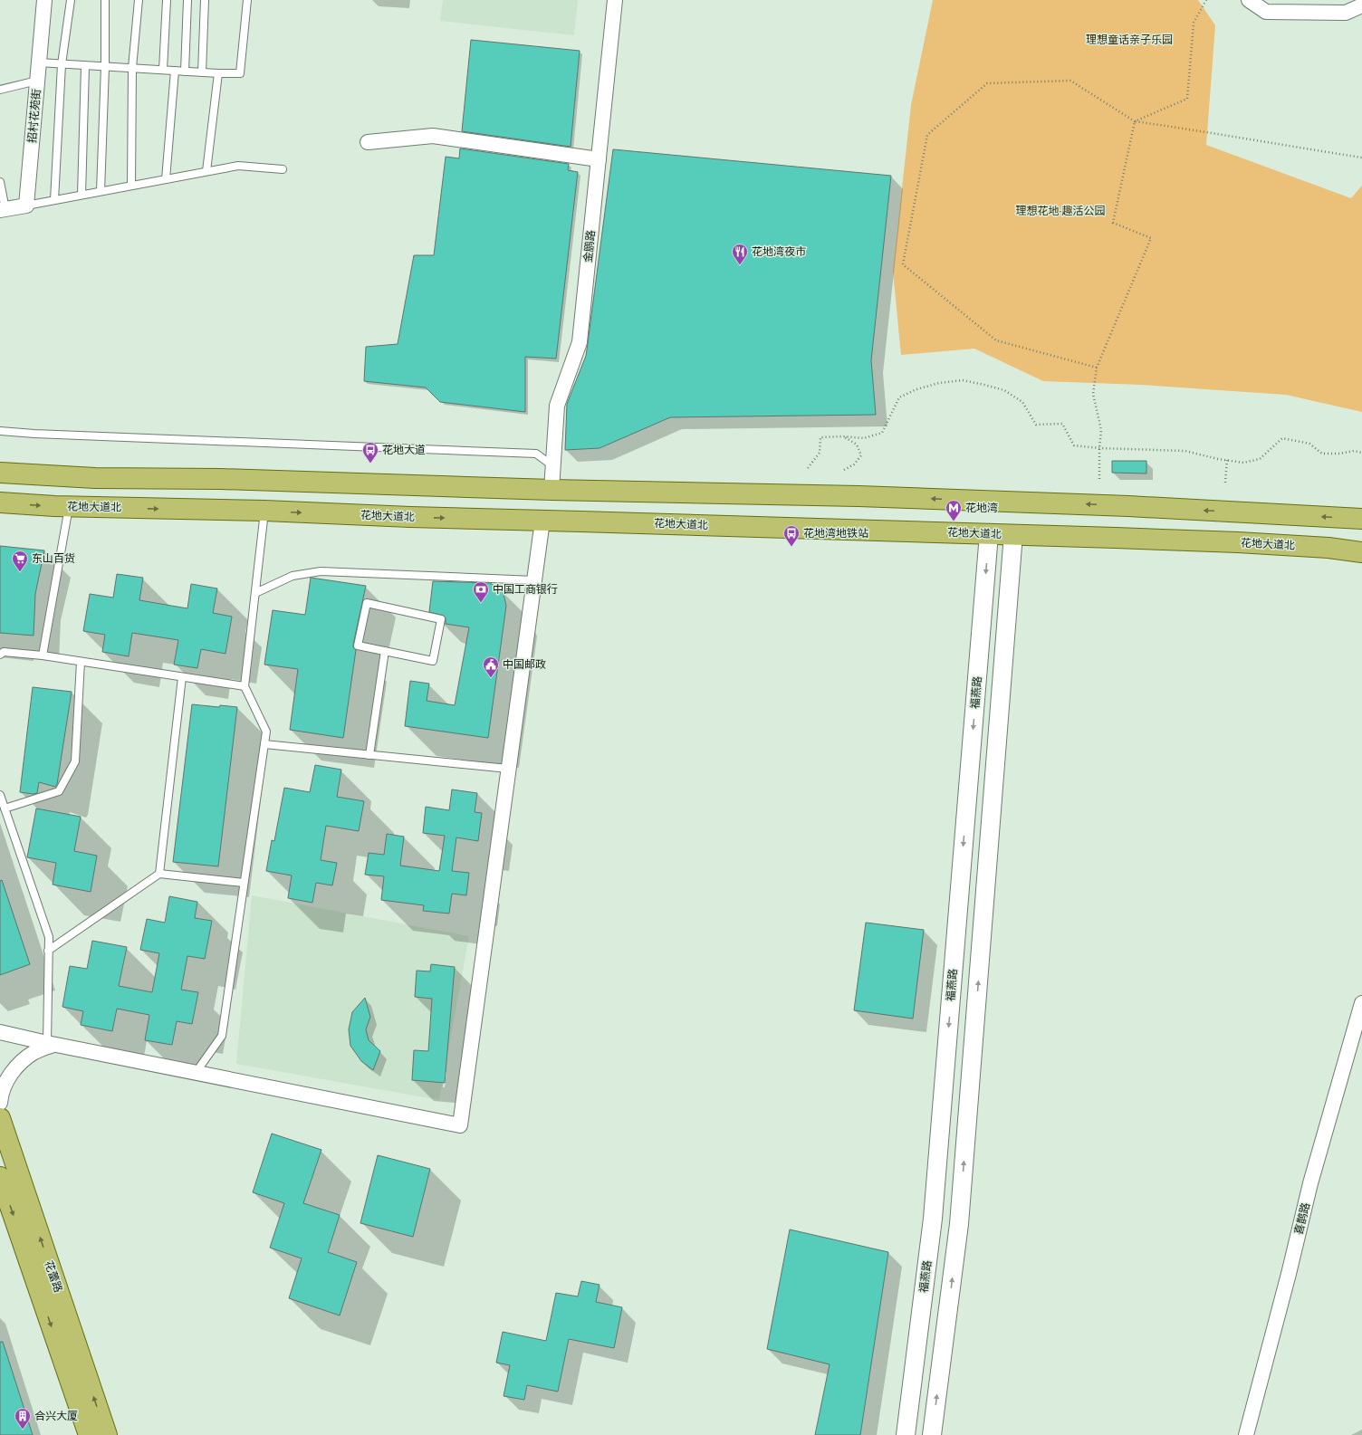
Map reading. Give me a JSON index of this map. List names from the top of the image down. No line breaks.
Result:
{"streets":{"main road":["花地大道北","花蕾路"],"street":["招村花苑街","金鹏路","福燕路","喜鹊路"]},"crossings":[["花地大道北","福燕路"]],"parks":["理想童话亲子乐园","理想花地·趣活公园"],"places":{"restaurant":["花地湾夜市"],"bus stop":["花地大道","花地湾地铁站"],"metro station":["花地湾"],"supermarket":["东山百货"],"bank":["中国工商银行"],"public building":["中国邮政"],"building":["合兴大厦"]}}
